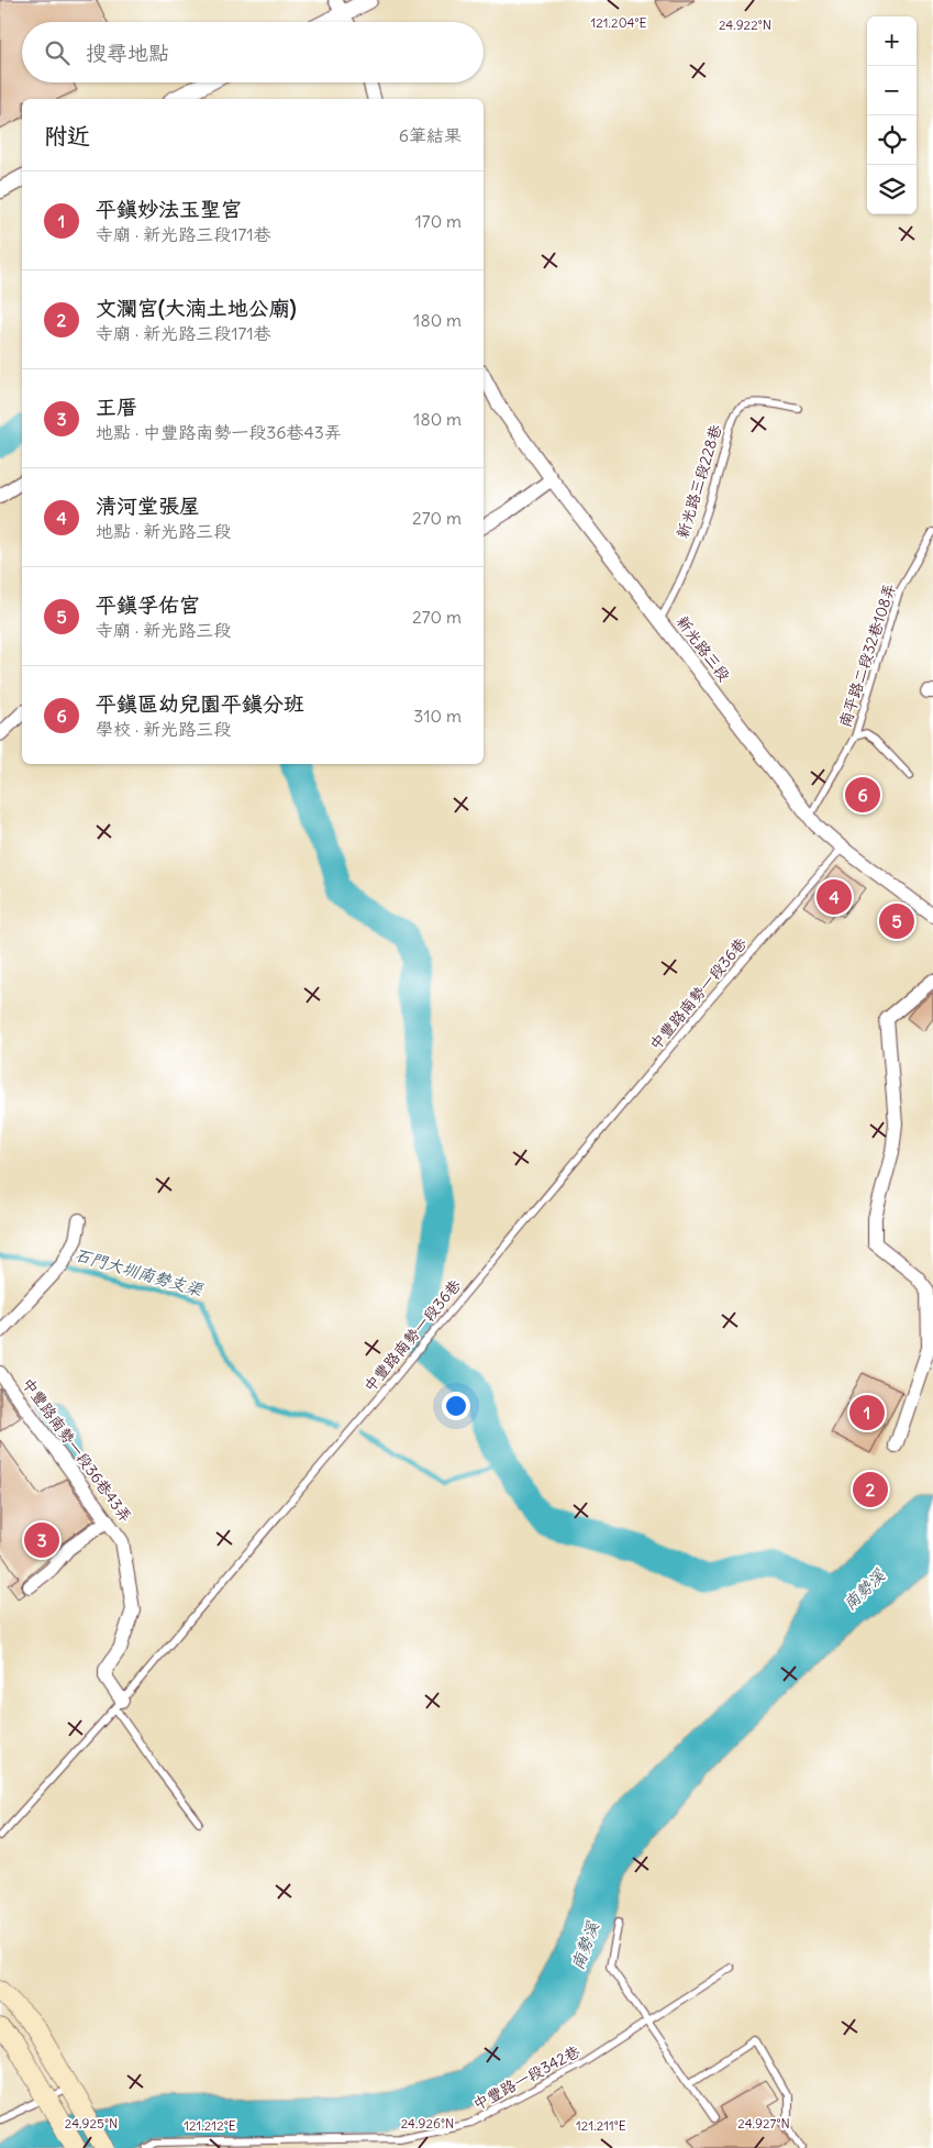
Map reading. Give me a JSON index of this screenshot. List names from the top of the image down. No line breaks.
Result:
{"streets":{"street":["新光路三段","中豐路南勢一段36巷43弄"],"lane":["新光路三段228巷","南平路二段32巷108弄","中豐路南勢一段36巷","中豐路一段342巷"]},"crossings":[["新光路三段228巷","新光路三段"],["新光路三段","南平路二段32巷108弄"],["新光路三段","中豐路南勢一段36巷"],["中豐路南勢一段36巷","中豐路南勢一段36巷43弄"]],"water":["石門大圳南勢支渠","南勢溪"],"page":{"map_buttons":["+","−"],"search":"搜尋地點","heading":["附近","6筆結果"],"list":[{"mark":"1","name":"平鎮妙法玉聖宮","note":"寺廟 · 新光路三段171巷","value":"170 m"},{"mark":"2","name":"文瀾宮(大湳土地公廟)","note":"寺廟 · 新光路三段171巷","value":"180 m"},{"mark":"3","name":"王厝","note":"地點 · 中豐路南勢一段36巷43弄","value":"180 m"},{"mark":"4","name":"清河堂張屋","note":"地點 · 新光路三段","value":"270 m"},{"mark":"5","name":"平鎮孚佑宮","note":"寺廟 · 新光路三段","value":"270 m"},{"mark":"6","name":"平鎮區幼兒園平鎮分班","note":"學校 · 新光路三段","value":"310 m"}],"pins":["6","4","5","1","2","3"]},"coordinates":["121.204°E","24.922°N","24.925°N","24.926°N","24.927°N","121.212°E","121.211°E"]}
